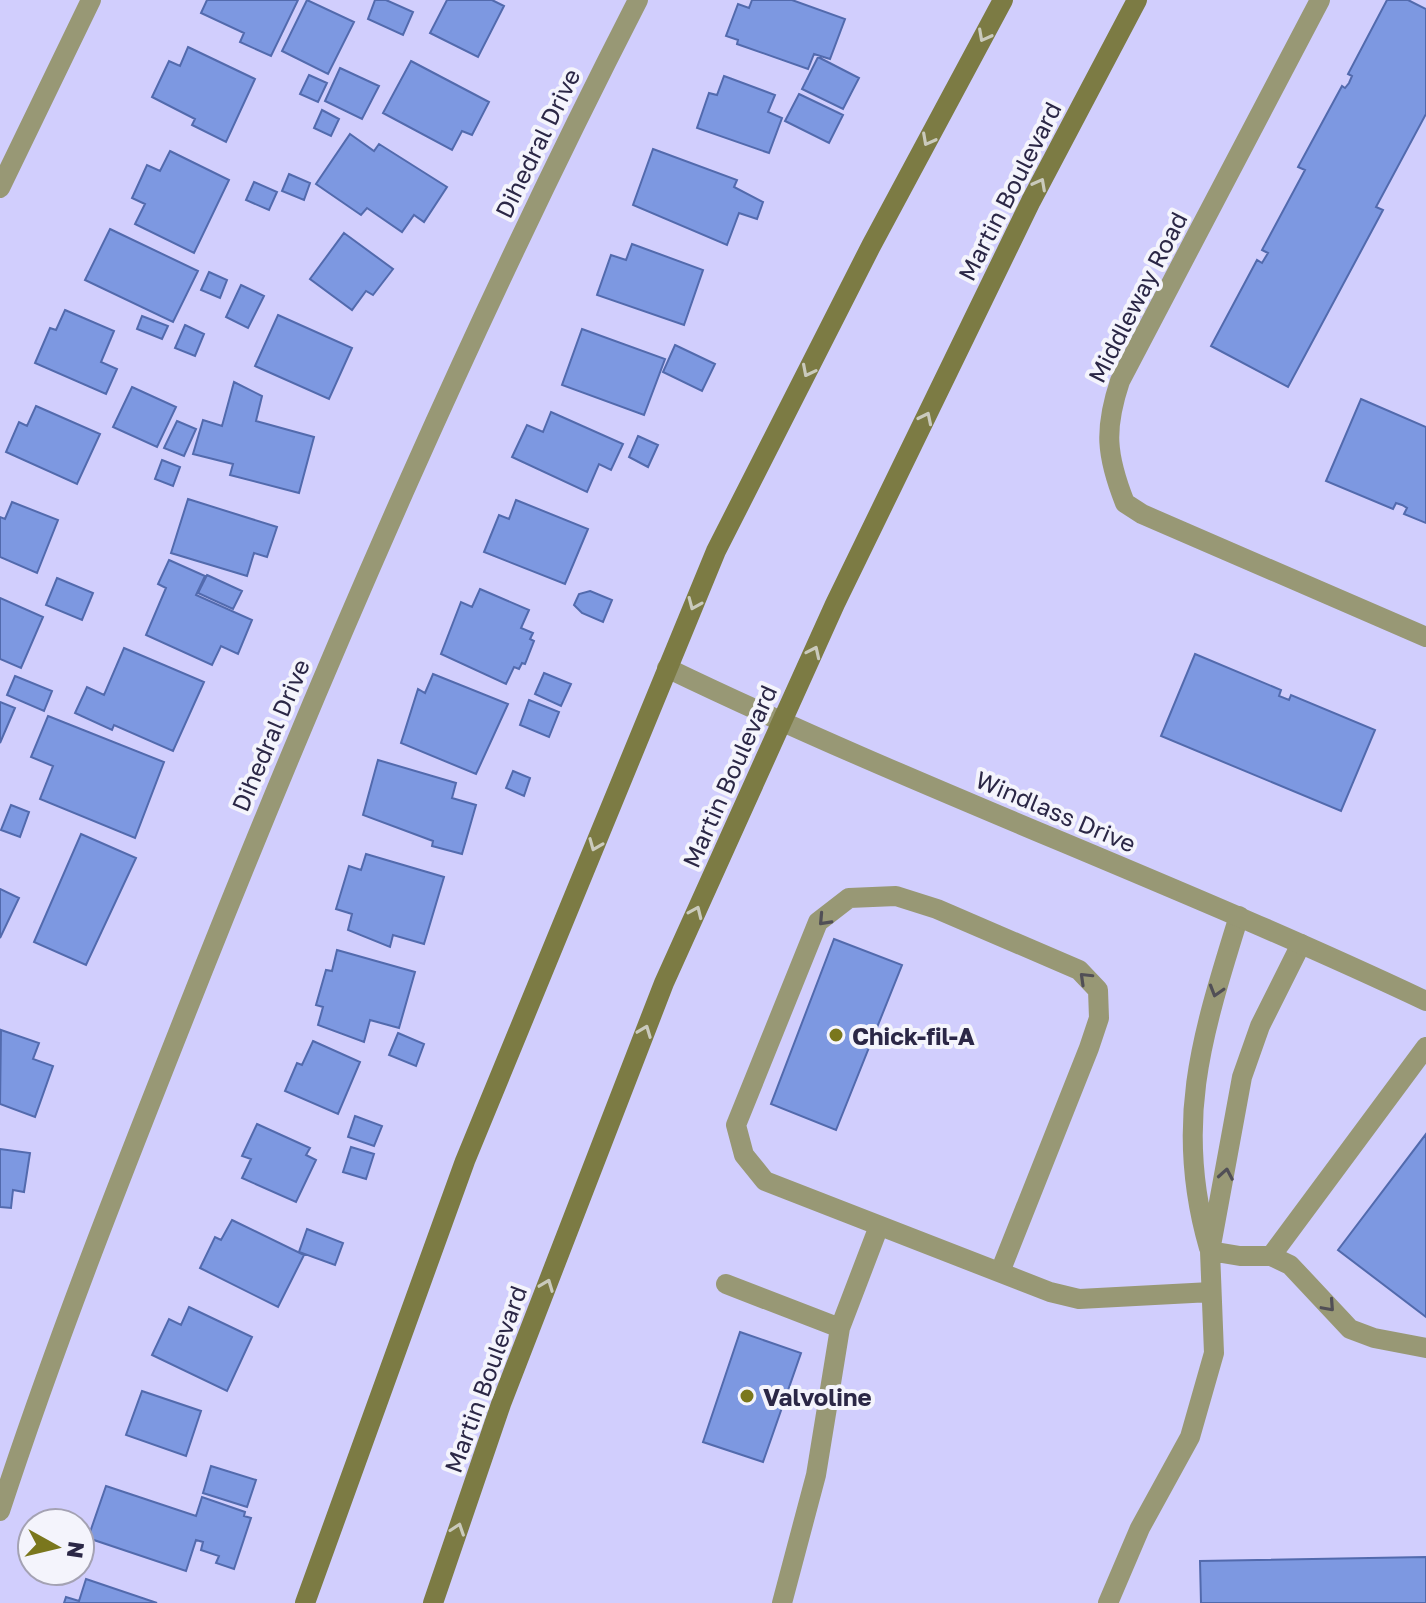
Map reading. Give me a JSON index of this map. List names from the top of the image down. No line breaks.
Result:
{"streets":{"main road":["Martin Boulevard"],"street":["Dihedral Drive","Middleway Road","Windlass Drive"]},"crossings":[["Martin Boulevard","Windlass Drive"]],"places":["Chick-fil-A","Valvoline"],"north":"right"}
